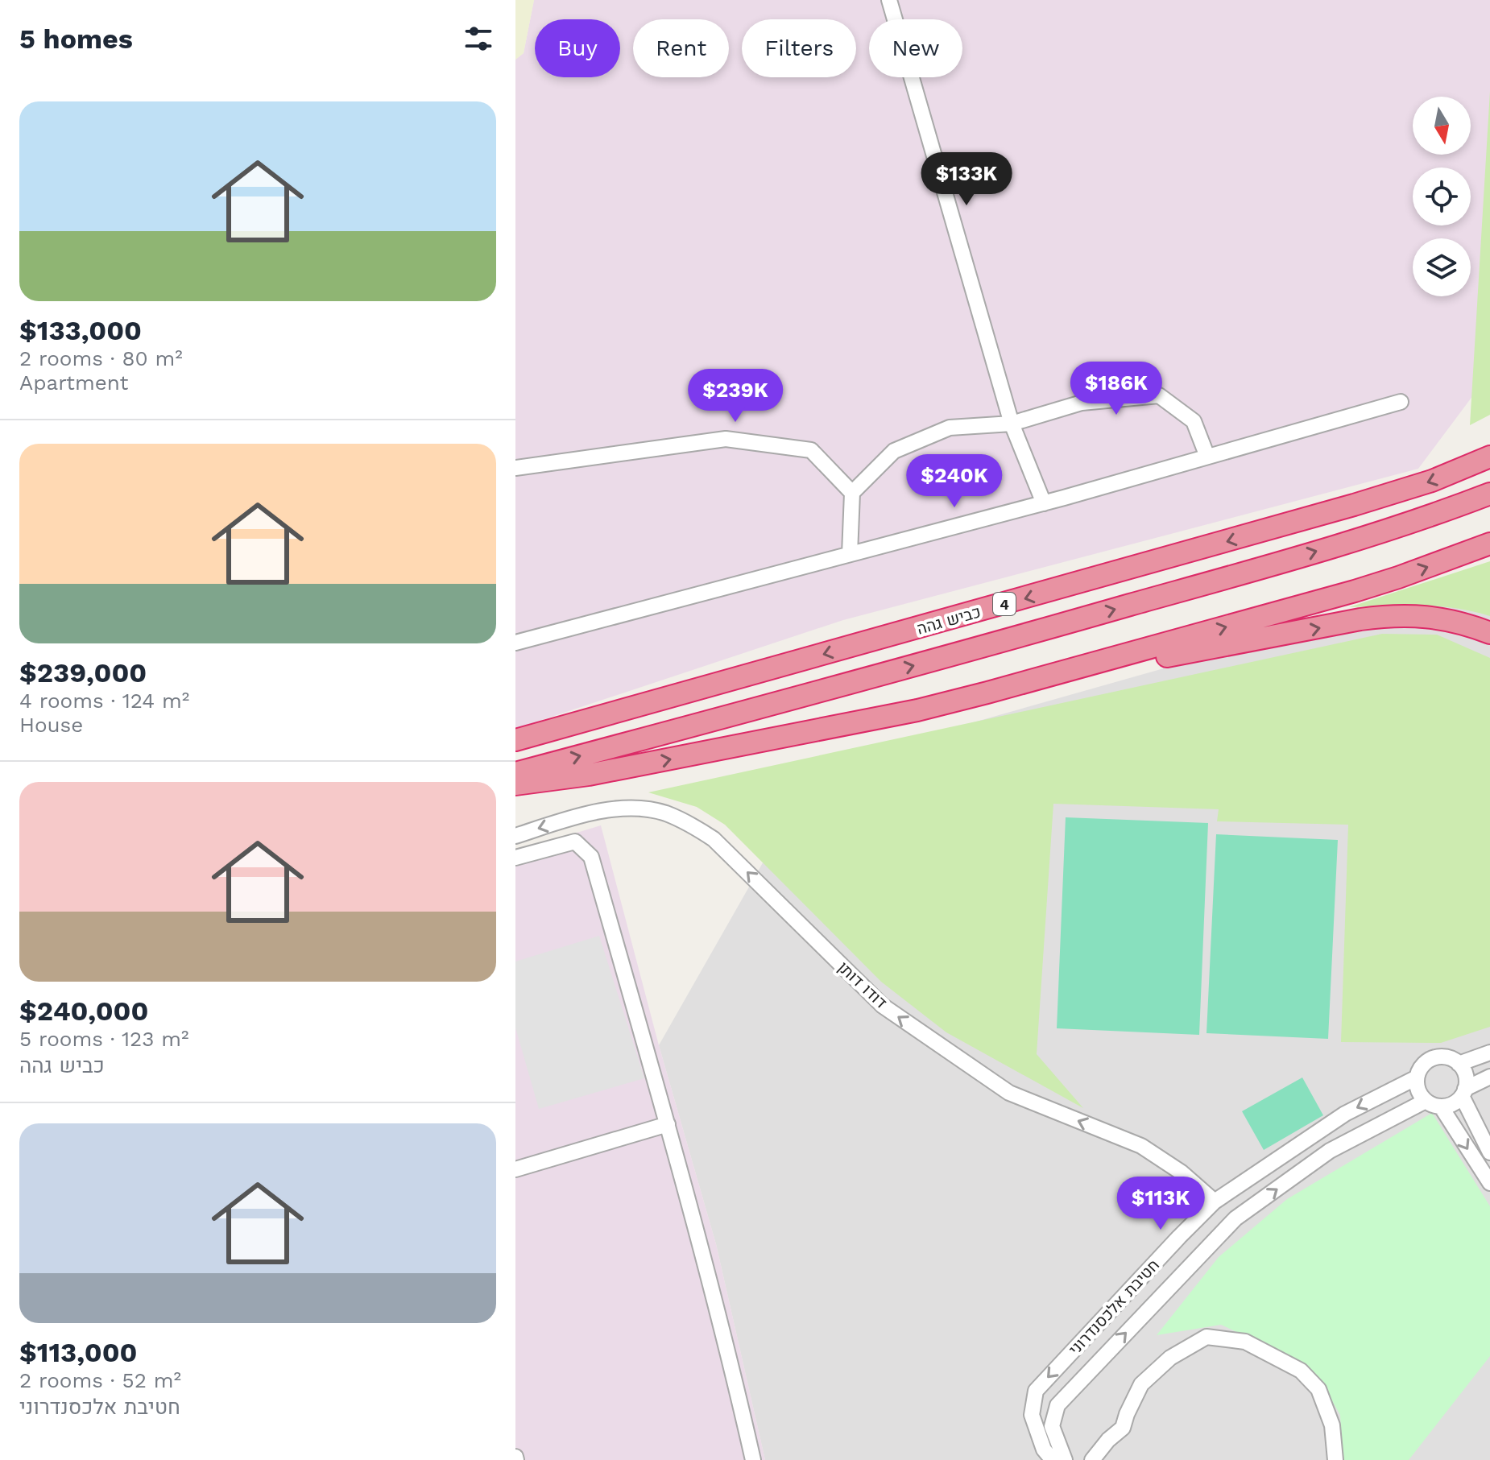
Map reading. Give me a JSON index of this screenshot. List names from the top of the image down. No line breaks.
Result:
{"streets":{"highway":["4","כביש גהה"],"street":["דודו דותן","חטיבת אלכסנדרוני"]},"crossings":[["דודו דותן","חטיבת אלכסנדרוני"]],"one_way":["דודו דותן"],"north":"bottom","page":{"heading":"5 homes","chip":["Buy","Rent","Filters","New"],"list":[{"name":"$133,000","note":"2 rooms · 80 m² · Apartment"},{"name":"$239,000","note":"4 rooms · 124 m² · House"},{"name":"$240,000","note":"5 rooms · 123 m² · כביש גהה"},{"name":"$113,000","note":"2 rooms · 52 m² · חטיבת אלכסנדרוני"}],"price":["$133K","$186K","$239K","$240K","$113K"]}}
